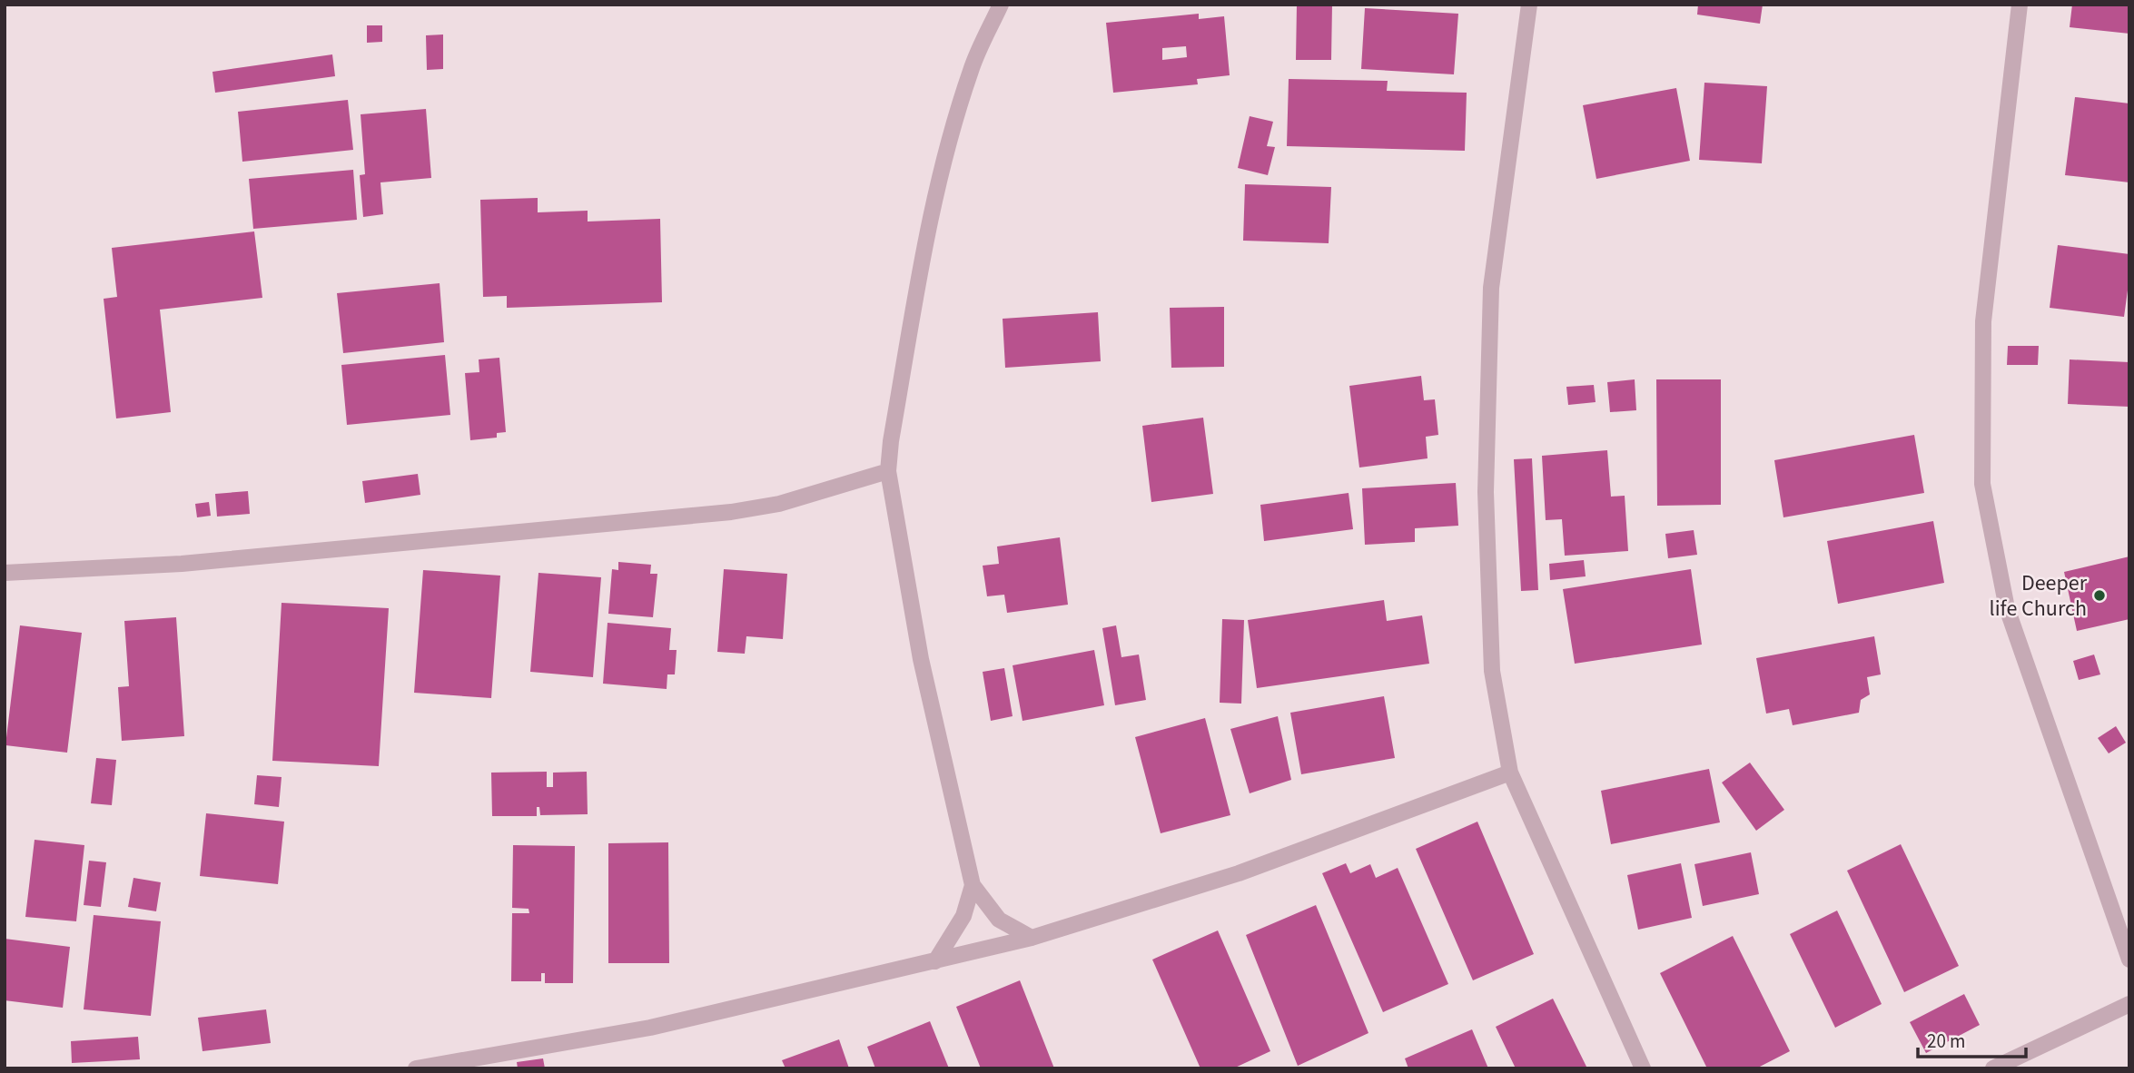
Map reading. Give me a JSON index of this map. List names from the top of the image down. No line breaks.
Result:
{"places":["Deeper life Church"],"scale_bar":"20 m"}
